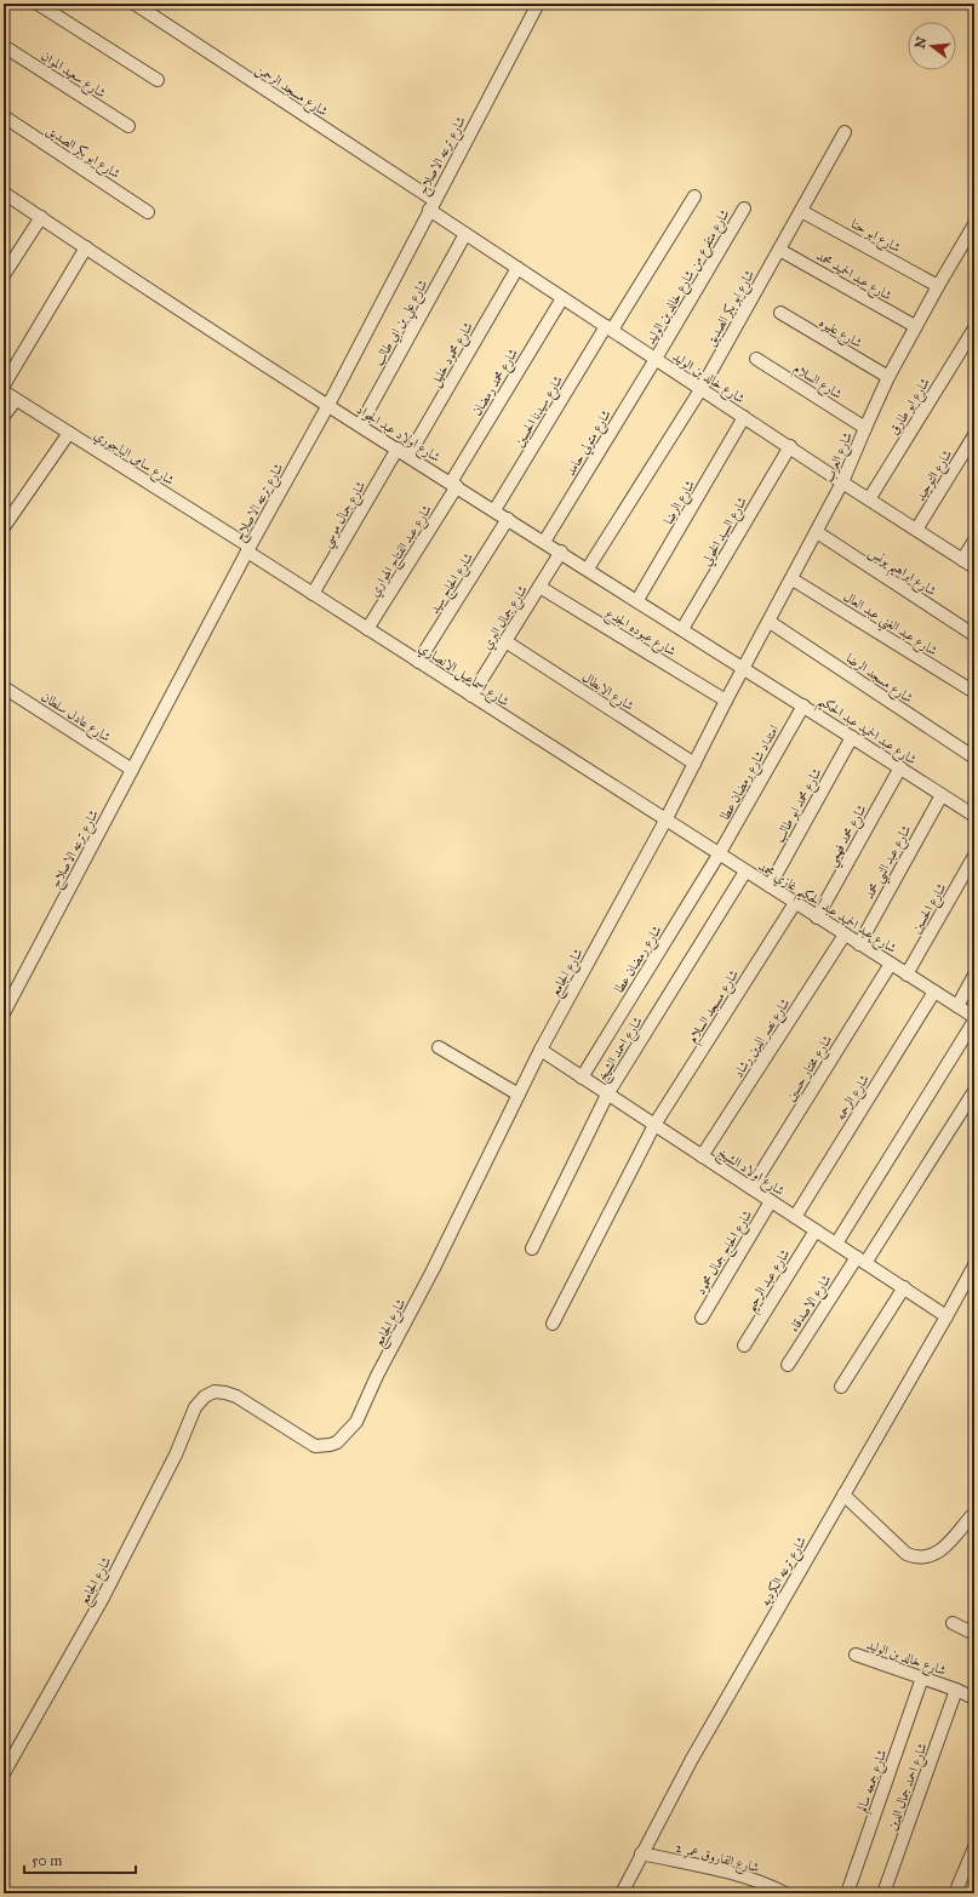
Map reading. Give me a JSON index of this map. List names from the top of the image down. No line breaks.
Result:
{"streets":{"street":["شارع سعيد الموان","شارع مسجد الرحمن","شارع ابو بكر الصديق","شارع ترعه الاصلاح","شارع ابو حنا","شارع عبد الحميد محمد","شارع متفرع من شارع خالد بن الوليد","شارع علي بن ابي طالب","شارع عليوه","شارع محمود خليل","شارع خالد بن الوليد","شارع السلام","شارع محمد رمضان","شارع ابو طارق","شارع سيدنا الحسين","شارع اولاد عبد الجواد","شارع متولي حامد","شارع سامى الباجوري","شارع العرب","شارع التوحيد","شارع الرضا","شارع جمال موسي","شارع السيد الخولي","شارع عبد الفتاح الهواري","شارع ابراهيم يونس","شارع الحاج سيد","شارع جمال البري","شارع عبد الغني عبد العال","شارع عبوده الجدع","شارع اسماعيل الانصاري","شارع مسجد الرضا","شارع الابطال","شارع عادل سلطان","شارع عبد الحميد عبد الحكيم","امتداد شارع رمضان عطا","شارع محمد ابو طالب","شارع محمد فهمي","شارع عبد النبي محمد","شارع عبد الحميد عبد الحكيم غازي محمد","شارع الحسين","شارع رمضان عطا","شارع الجامع","شارع مسجد السلام","شارع نصر الدين رشاد","شارع احمد الشيخ","شارع مختار حسين","شارع الرحمه","شارع اولاد الشيخ","شارع الحاج جمال محمود","شارع عبد الرحيم","شارع الاصدقاء","شارع ترعه الكرديه","شارع جمعه سالم","شارع احمد جمال الدين","شارع الفاروق عمر 2"]},"crossings":[["شارع مسجد الرحمن","شارع ترعه الاصلاح"],["شارع مسجد الرحمن","شارع خالد بن الوليد"],["شارع ابو بكر الصديق","شارع ابو حنا"],["شارع ابو بكر الصديق","شارع عبد الحميد محمد"],["شارع ابو بكر الصديق","شارع خالد بن الوليد"],["شارع ابو بكر الصديق","شارع اولاد عبد الجواد"],["شارع ترعه الاصلاح","شارع خالد بن الوليد"],["شارع ترعه الاصلاح","شارع اولاد عبد الجواد"],["شارع ترعه الاصلاح","شارع سامى الباجوري"],["شارع ترعه الاصلاح","شارع اسماعيل الانصاري"],["شارع ترعه الاصلاح","شارع عادل سلطان"],["شارع ابو حنا","شارع العرب"],["شارع عبد الحميد محمد","شارع العرب"],["شارع متفرع من شارع خالد بن الوليد","شارع خالد بن الوليد"],["شارع متفرع من شارع خالد بن الوليد","شارع متولي حامد"],["شارع علي بن ابي طالب","شارع خالد بن الوليد"],["شارع علي بن ابي طالب","شارع اولاد عبد الجواد"],["شارع عليوه","شارع العرب"],["شارع محمود خليل","شارع خالد بن الوليد"],["شارع محمود خليل","شارع اولاد عبد الجواد"],["شارع محمود خليل","شارع جمال موسي"],["شارع خالد بن الوليد","شارع محمد رمضان"],["شارع خالد بن الوليد","شارع ابو طارق"],["شارع خالد بن الوليد","شارع سيدنا الحسين"],["شارع خالد بن الوليد","شارع متولي حامد"],["شارع خالد بن الوليد","شارع العرب"],["شارع خالد بن الوليد","شارع التوحيد"],["شارع خالد بن الوليد","شارع الرضا"],["شارع خالد بن الوليد","شارع السيد الخولي"],["شارع خالد بن الوليد","شارع جمعه سالم"],["شارع خالد بن الوليد","شارع احمد جمال الدين"],["شارع السلام","شارع العرب"],["شارع محمد رمضان","شارع اولاد عبد الجواد"],["شارع محمد رمضان","شارع عبد الفتاح الهواري"],["شارع سيدنا الحسين","شارع اولاد عبد الجواد"],["شارع اولاد عبد الجواد","شارع متولي حامد"],["شارع اولاد عبد الجواد","شارع العرب"],["شارع اولاد عبد الجواد","شارع الرضا"],["شارع اولاد عبد الجواد","شارع جمال موسي"],["شارع اولاد عبد الجواد","شارع السيد الخولي"],["شارع اولاد عبد الجواد","شارع عبد الفتاح الهواري"],["شارع اولاد عبد الجواد","شارع الحاج سيد"],["شارع اولاد عبد الجواد","شارع جمال البري"],["شارع اولاد عبد الجواد","شارع عبد الحميد عبد الحكيم"],["شارع سامى الباجوري","شارع اسماعيل الانصاري"],["شارع العرب","شارع ابراهيم يونس"],["شارع العرب","شارع عبد الغني عبد العال"],["شارع العرب","شارع عبوده الجدع"],["شارع العرب","شارع مسجد الرضا"],["شارع العرب","شارع عبد الحميد عبد الحكيم"],["شارع العرب","شارع الجامع"],["شارع جمال موسي","شارع اسماعيل الانصاري"],["شارع عبد الفتاح الهواري","شارع اسماعيل الانصاري"],["شارع الحاج سيد","شارع اسماعيل الانصاري"],["شارع جمال البري","شارع عبوده الجدع"],["شارع جمال البري","شارع اسماعيل الانصاري"],["شارع جمال البري","شارع الابطال"],["شارع عبوده الجدع","شارع الجامع"],["شارع اسماعيل الانصاري","شارع عبد الحميد عبد الحكيم غازي محمد"],["شارع اسماعيل الانصاري","شارع الجامع"],["شارع الابطال","شارع الجامع"],["شارع عبد الحميد عبد الحكيم","امتداد شارع رمضان عطا"],["شارع عبد الحميد عبد الحكيم","شارع محمد ابو طالب"],["شارع عبد الحميد عبد الحكيم","شارع محمد فهمي"],["شارع عبد الحميد عبد الحكيم","شارع عبد النبي محمد"],["امتداد شارع رمضان عطا","شارع عبد الحميد عبد الحكيم غازي محمد"],["امتداد شارع رمضان عطا","شارع رمضان عطا"],["شارع محمد ابو طالب","شارع عبد الحميد عبد الحكيم غازي محمد"],["شارع محمد فهمي","شارع عبد الحميد عبد الحكيم غازي محمد"],["شارع عبد النبي محمد","شارع عبد الحميد عبد الحكيم غازي محمد"],["شارع عبد الحميد عبد الحكيم غازي محمد","شارع الحسين"],["شارع عبد الحميد عبد الحكيم غازي محمد","شارع رمضان عطا"],["شارع عبد الحميد عبد الحكيم غازي محمد","شارع الجامع"],["شارع عبد الحميد عبد الحكيم غازي محمد","شارع مسجد السلام"],["شارع عبد الحميد عبد الحكيم غازي محمد","شارع نصر الدين رشاد"],["شارع عبد الحميد عبد الحكيم غازي محمد","شارع احمد الشيخ"],["شارع عبد الحميد عبد الحكيم غازي محمد","شارع مختار حسين"],["شارع عبد الحميد عبد الحكيم غازي محمد","شارع الرحمه"],["شارع رمضان عطا","شارع اولاد الشيخ"],["شارع الجامع","شارع اولاد الشيخ"],["شارع مسجد السلام","شارع اولاد الشيخ"],["شارع نصر الدين رشاد","شارع اولاد الشيخ"],["شارع احمد الشيخ","شارع اولاد الشيخ"],["شارع مختار حسين","شارع اولاد الشيخ"],["شارع الرحمه","شارع اولاد الشيخ"],["شارع اولاد الشيخ","شارع الحاج جمال محمود"],["شارع اولاد الشيخ","شارع عبد الرحيم"],["شارع اولاد الشيخ","شارع الاصدقاء"],["شارع اولاد الشيخ","شارع ترعه الكرديه"],["شارع ترعه الكرديه","شارع الفاروق عمر 2"]],"scale_bar":"50 m","north":"left"}
